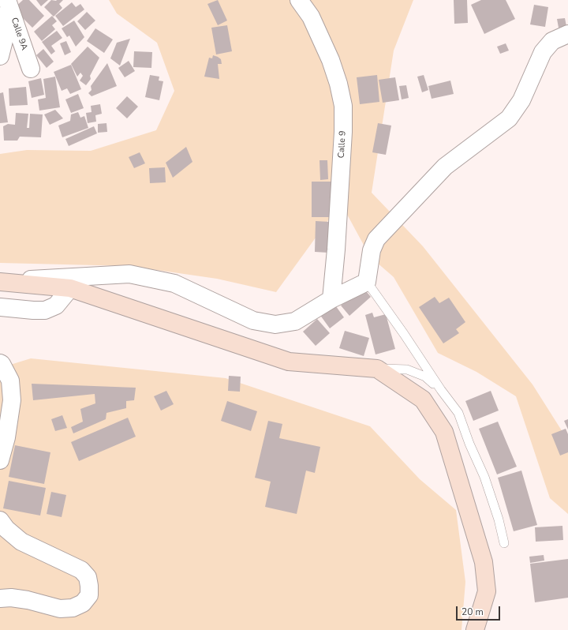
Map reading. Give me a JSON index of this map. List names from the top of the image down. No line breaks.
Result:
{"streets":{"street":["Calle 9A","Calle 9"]},"scale_bar":"20 m"}
